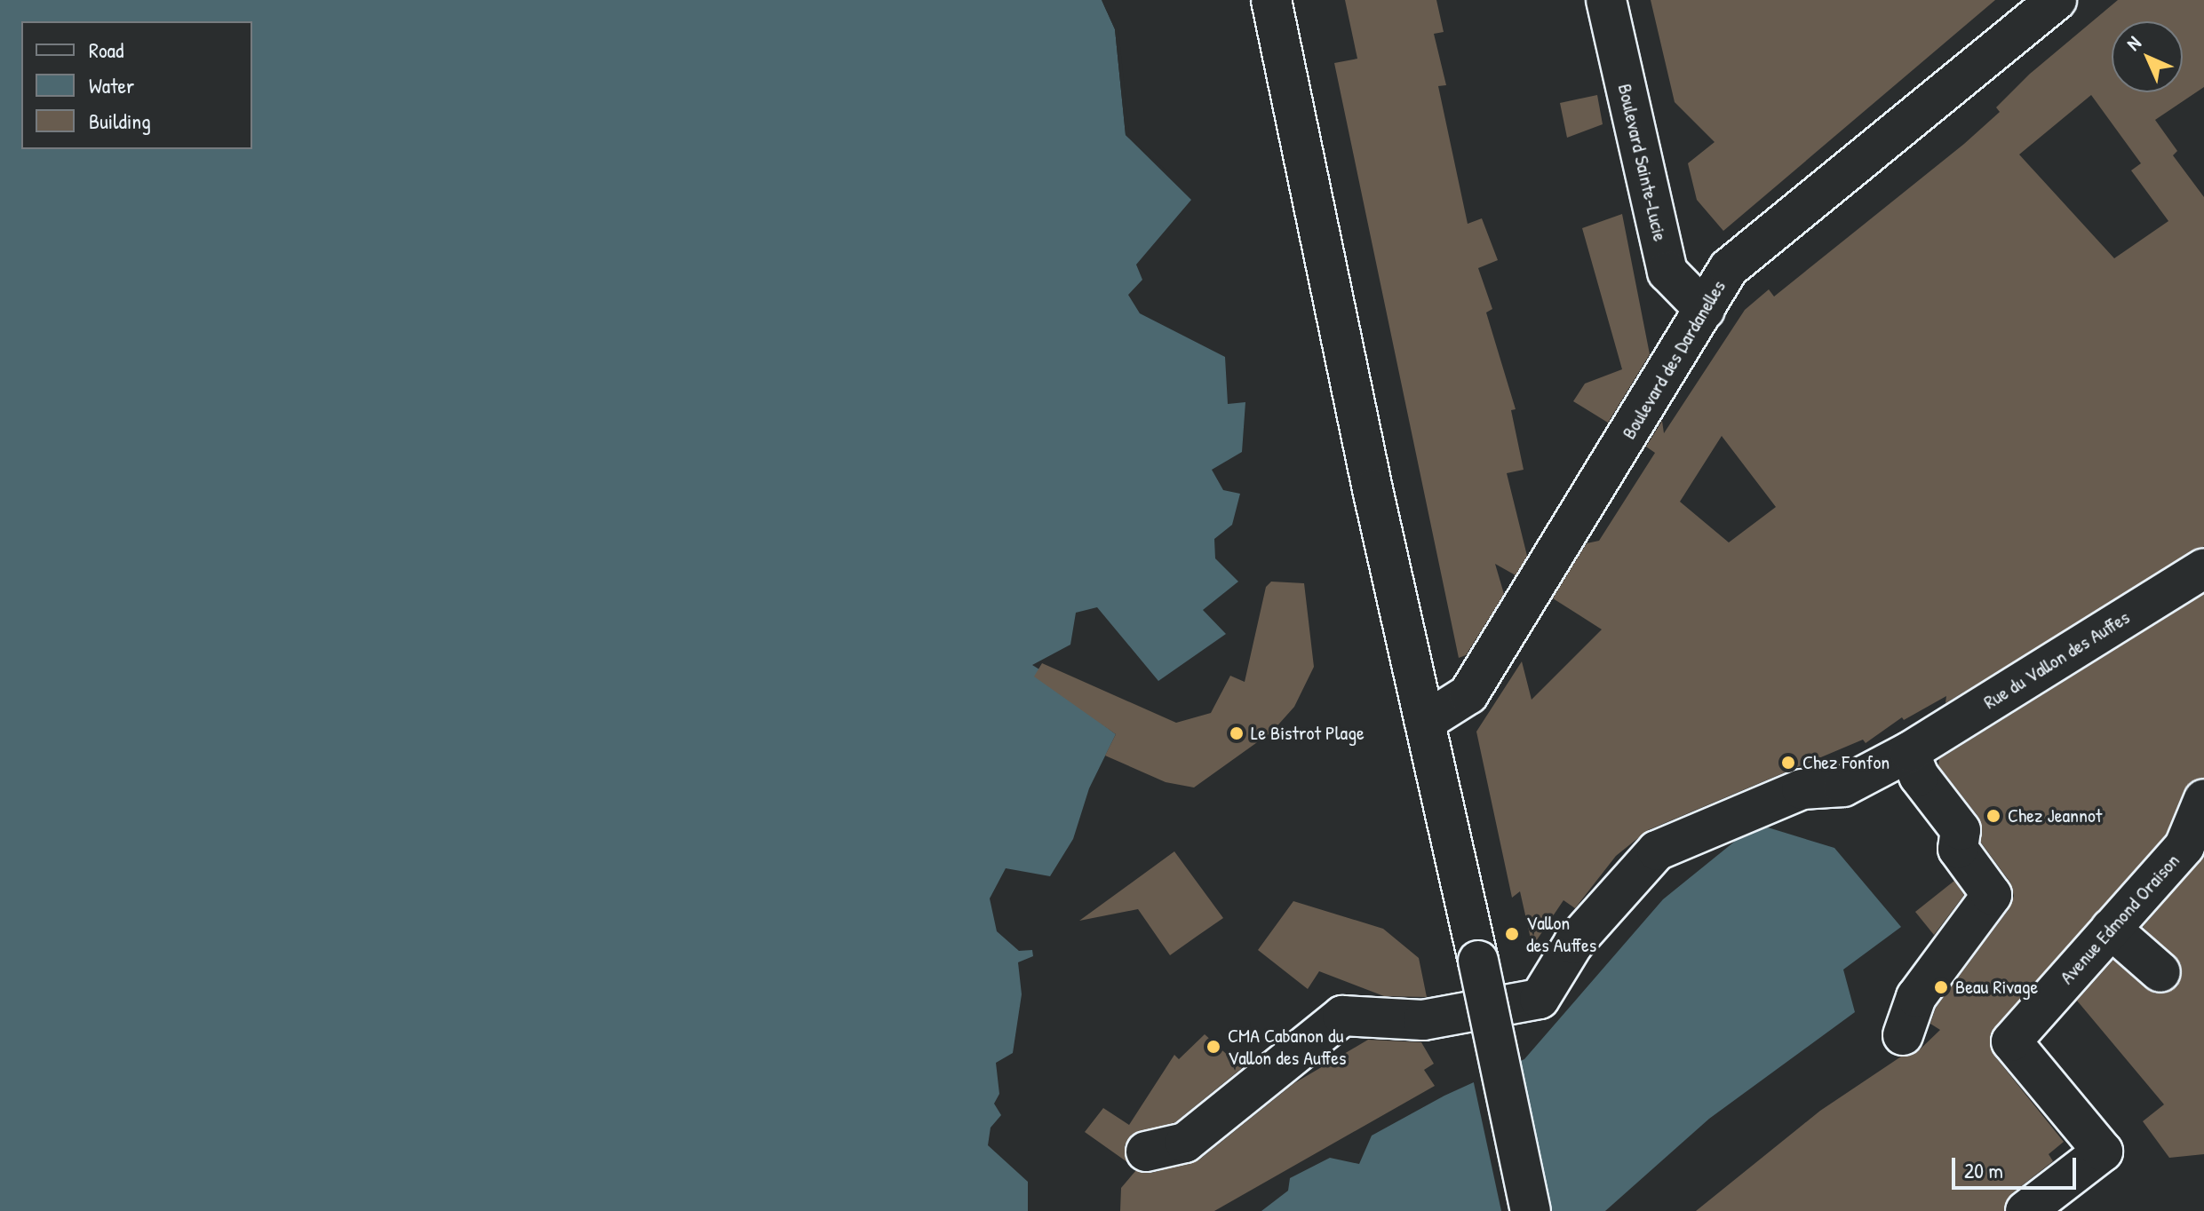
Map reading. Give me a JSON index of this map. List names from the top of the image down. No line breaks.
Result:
{"streets":{"street":["Boulevard Sainte-Lucie","Boulevard des Dardanelles","Rue du Vallon des Auffes","Avenue Edmond Oraison"]},"crossings":[["Boulevard Sainte-Lucie","Boulevard des Dardanelles"]],"places":["Le Bistrot Plage","Chez Fonfon","Chez Jeannot","Vallon des Auffes","Beau Rivage","CMA Cabanon du Vallon des Auffes"],"legend":["Road","Water","Building"],"scale_bar":"20 m","north":"top left"}
